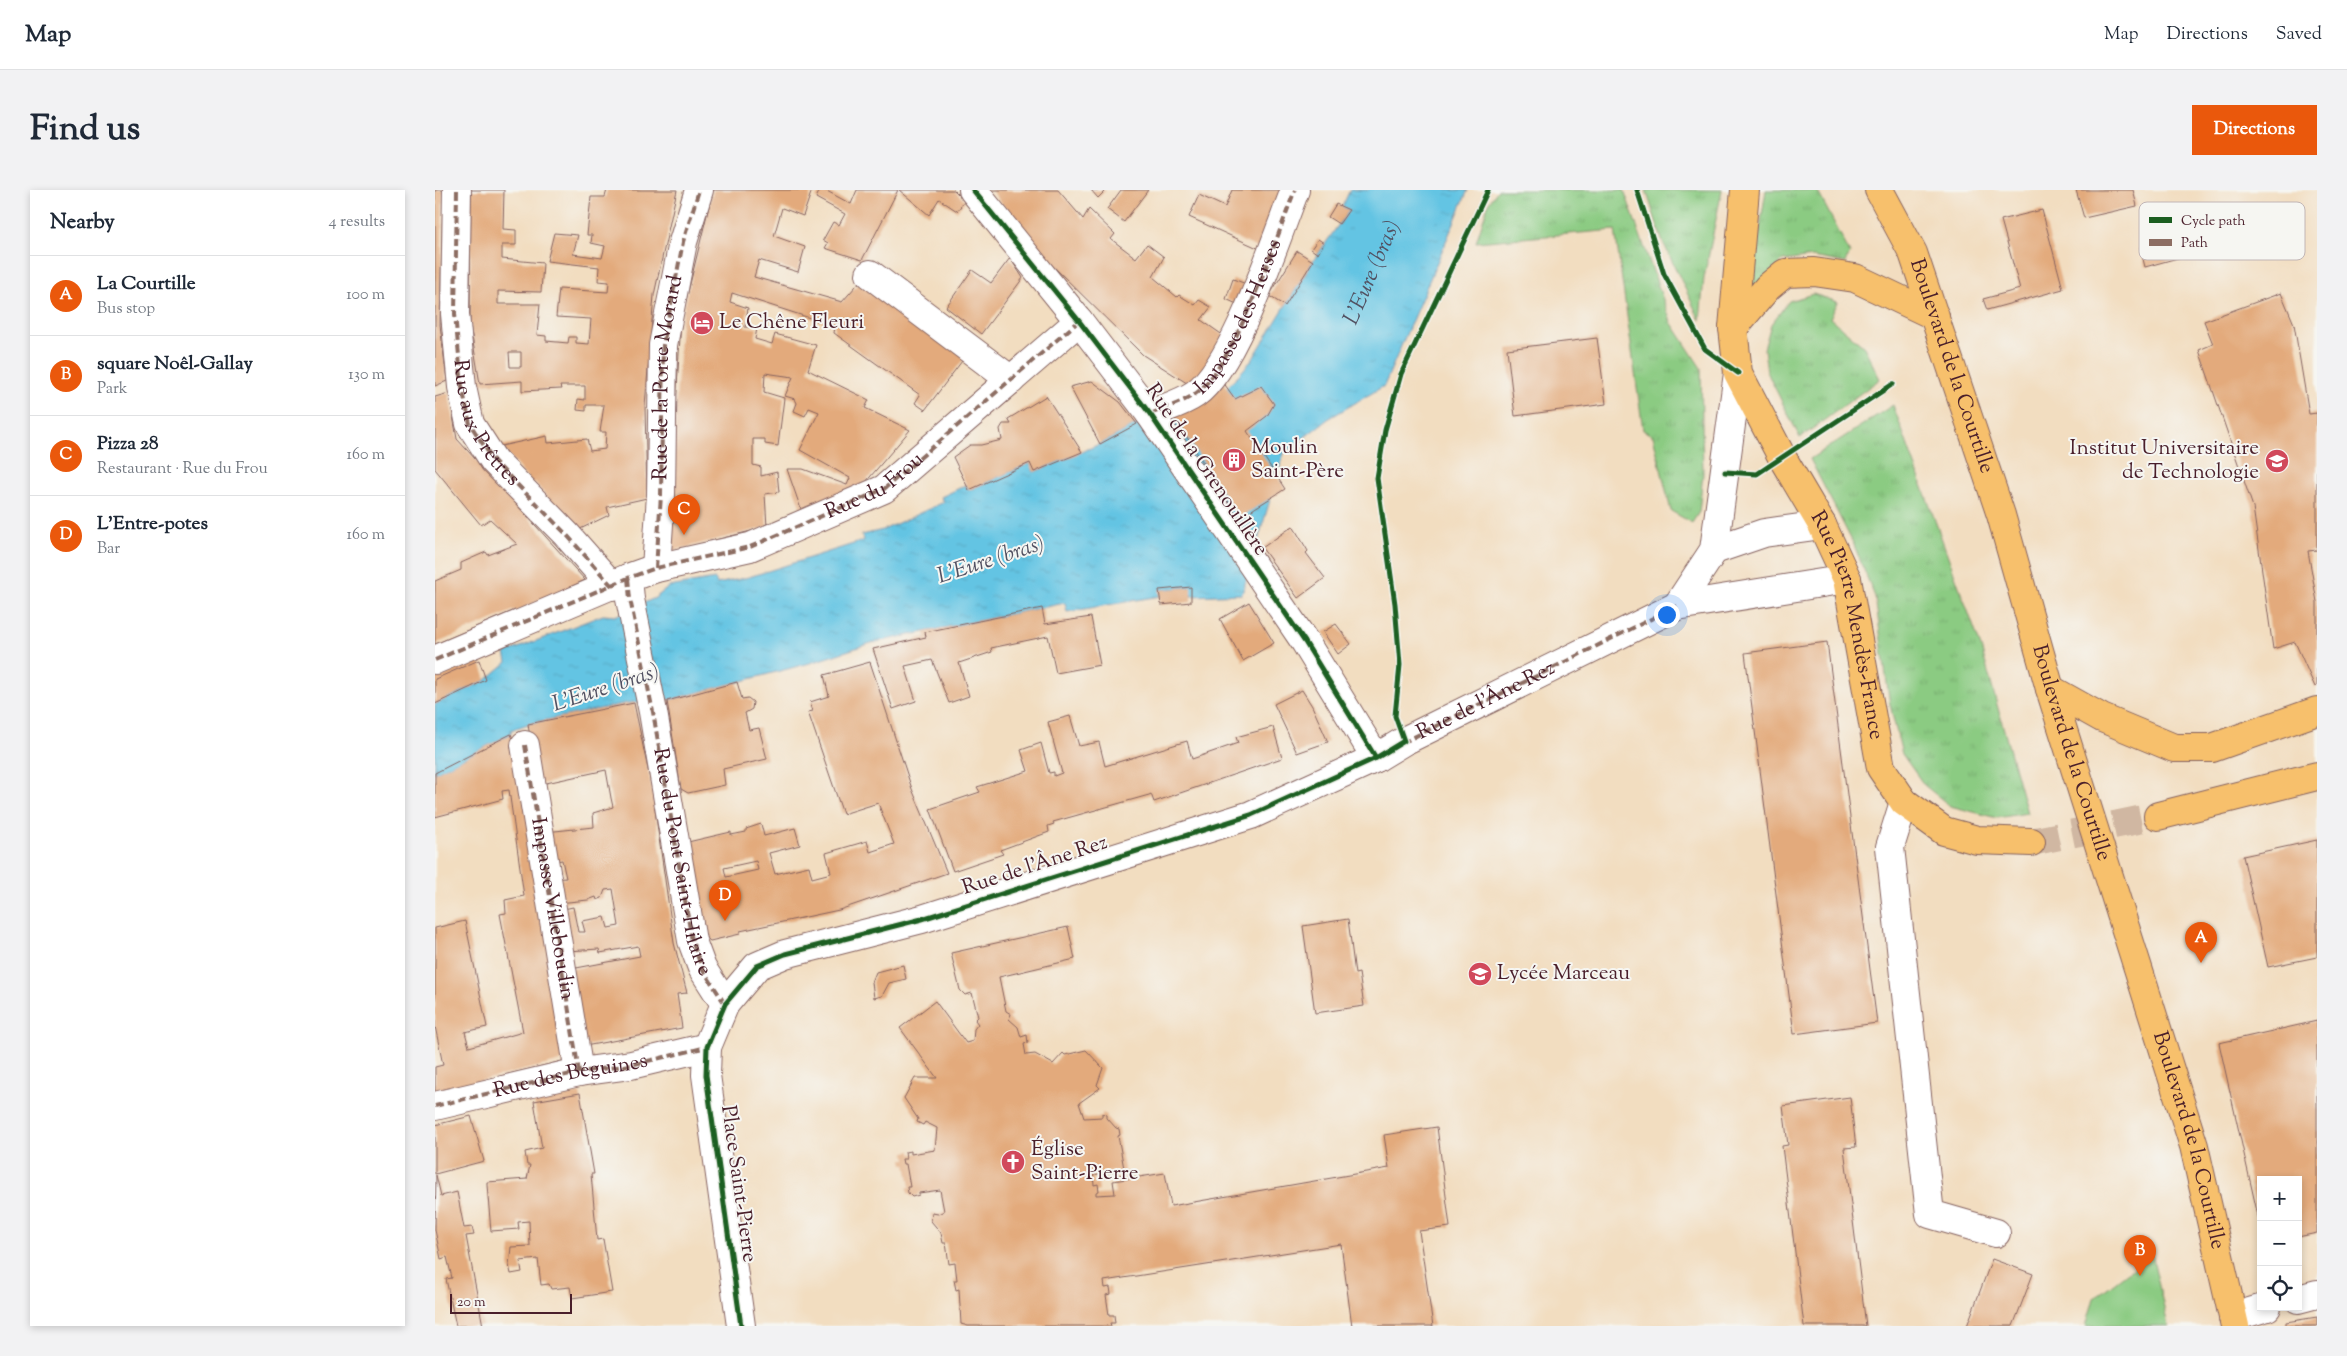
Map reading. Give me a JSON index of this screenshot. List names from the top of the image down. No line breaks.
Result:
{"streets":{"main road":["Boulevard de la Courtille","Rue Pierre Mendès-France"],"street":["Impasse des Herses","Rue de la Porte Morard","Rue aux Prêtres","Rue de la Grenouillère","Rue du Frou","Rue de l'Âne Rez","Rue du Pont Saint-Hilaire","Impasse Villeboudin","Rue des Béguines","Place Saint-Pierre"]},"crossings":[["Impasse des Herses","Rue de la Grenouillère"],["Rue de la Porte Morard","Rue du Frou"],["Rue aux Prêtres","Rue du Frou"],["Rue aux Prêtres","Rue du Pont Saint-Hilaire"],["Rue de la Grenouillère","Rue du Frou"],["Rue de la Grenouillère","Rue de l'Âne Rez"],["Rue du Frou","Rue du Pont Saint-Hilaire"],["Rue Pierre Mendès-France","Rue de l'Âne Rez"],["Rue de l'Âne Rez","Rue du Pont Saint-Hilaire"],["Rue de l'Âne Rez","Rue des Béguines"],["Rue de l'Âne Rez","Place Saint-Pierre"],["Impasse Villeboudin","Rue des Béguines"],["Rue des Béguines","Place Saint-Pierre"]],"water":["L'Eure (bras)"],"places":{"hotel":["Le Chêne Fleuri"],"building":["Moulin Saint-Père"],"school or university":["Institut Universitaire de Technologie","Lycée Marceau"],"church":["Église Saint-Pierre"]},"legend":["Cycle path","Path"],"scale_bar":"20 m","page":{"header":"Map","nav":["Map","Directions","Saved"],"title":"Find us","buttons":"Directions","heading":["Nearby","4 results"],"list":[{"mark":"A","name":"La Courtille","note":"Bus stop","value":"100 m"},{"mark":"B","name":"square Noêl-Gallay","note":"Park","value":"130 m"},{"mark":"C","name":"Pizza 28","note":"Restaurant · Rue du Frou","value":"160 m"},{"mark":"D","name":"L'Entre-potes","note":"Bar","value":"160 m"}],"pins":["C","D","A","B"],"map_buttons":["+","−"],"scale":"20 m"}}
